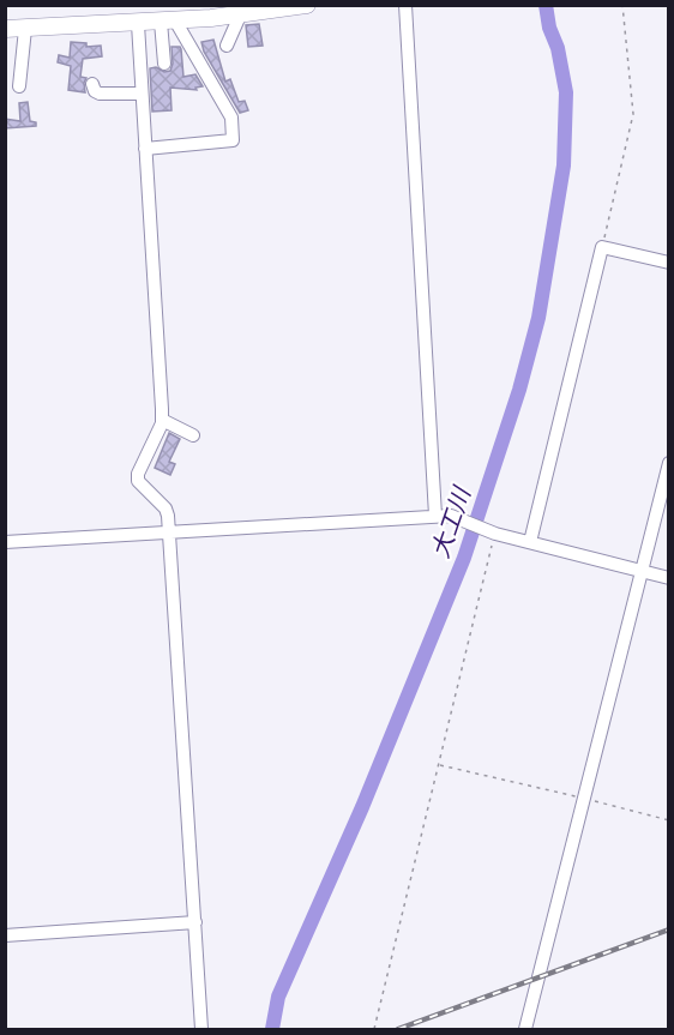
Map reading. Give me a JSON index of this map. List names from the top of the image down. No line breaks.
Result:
{"water":["大工川"]}
